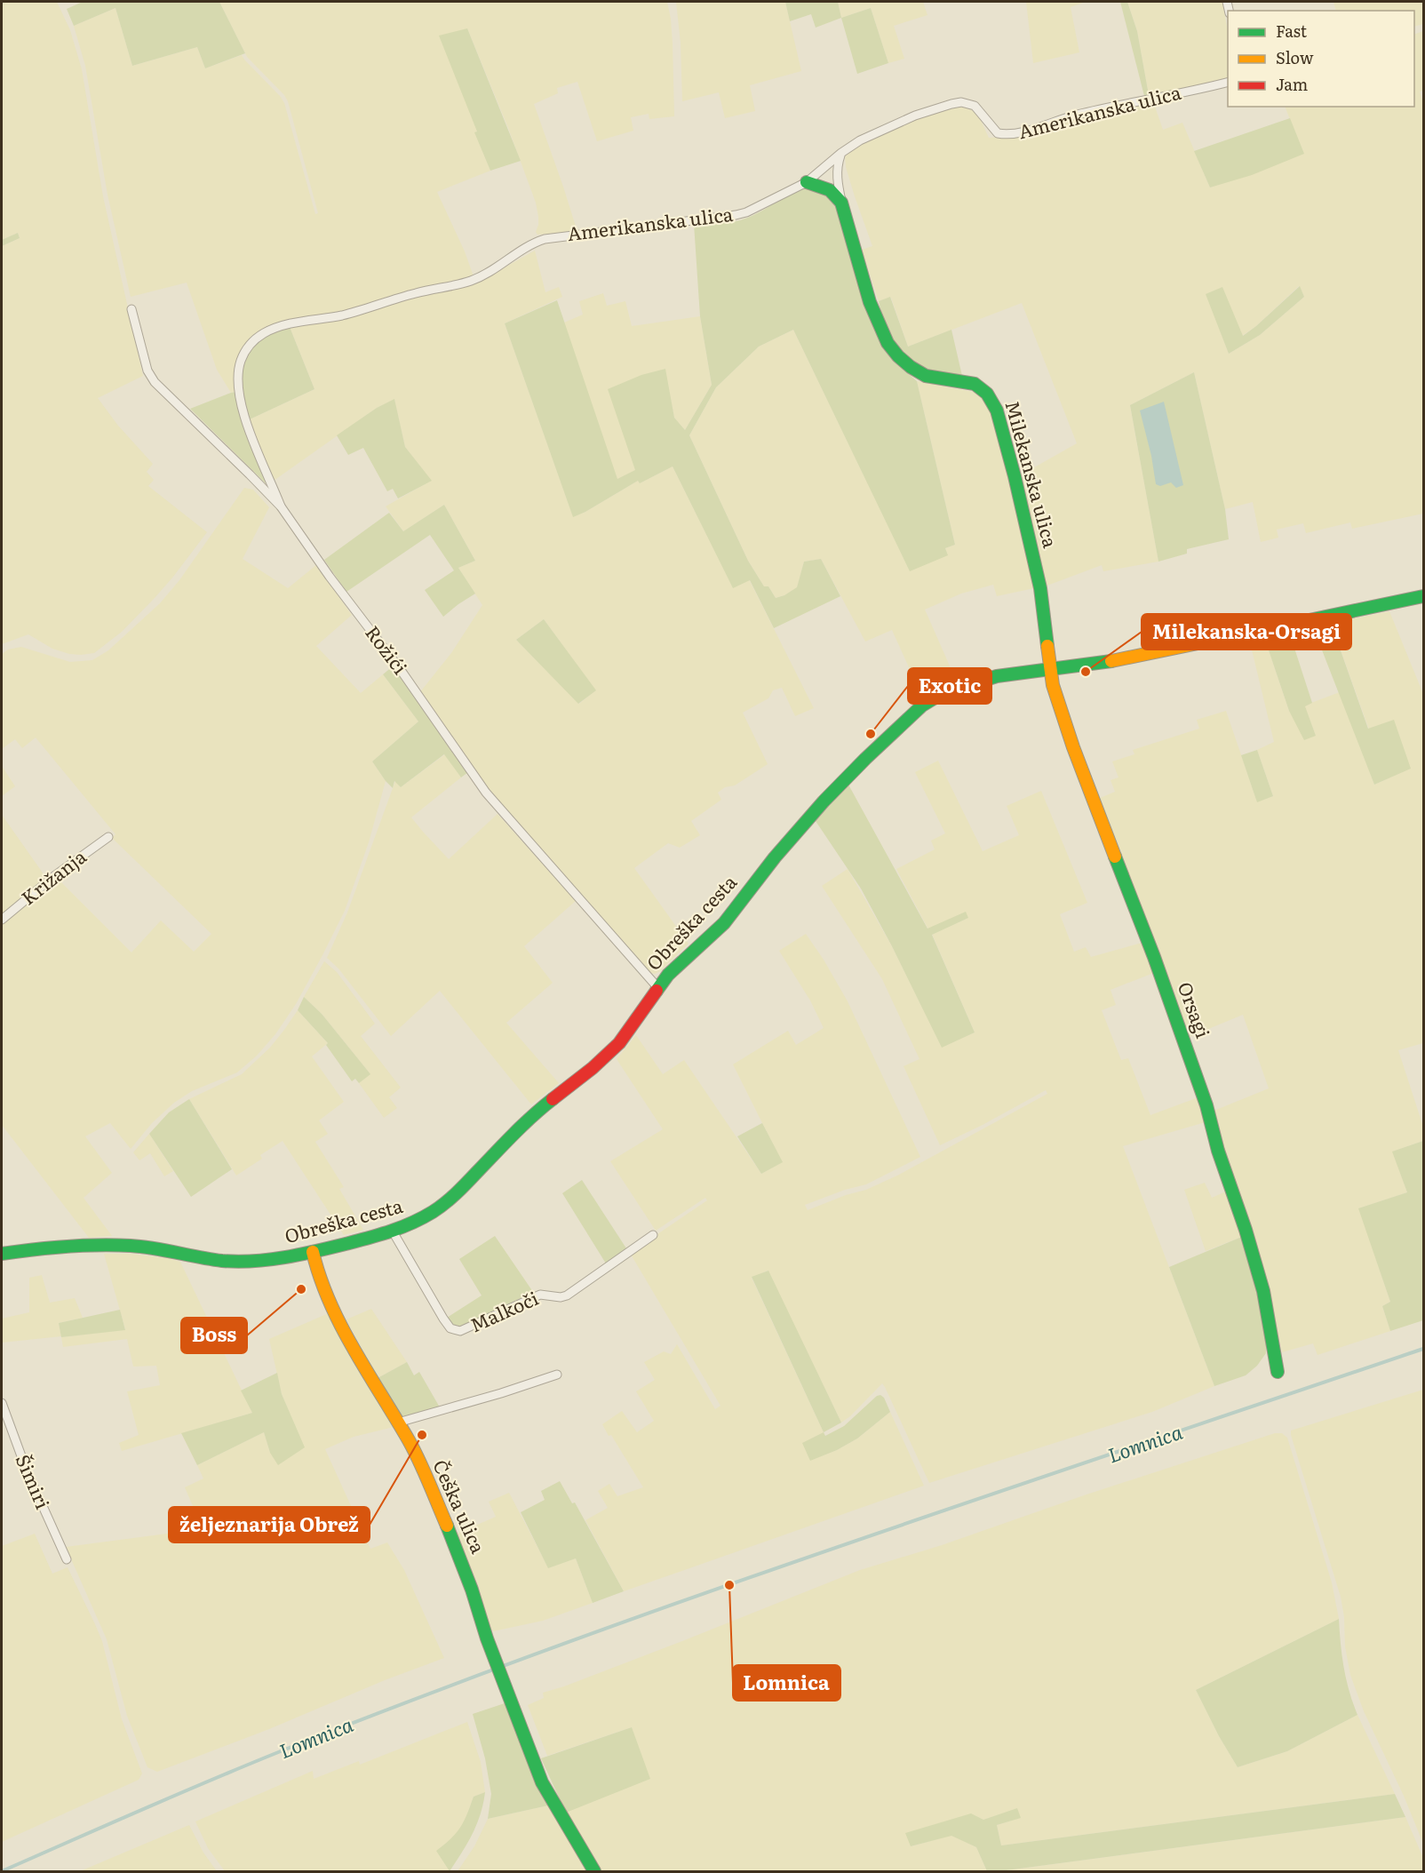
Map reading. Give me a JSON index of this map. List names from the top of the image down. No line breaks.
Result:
{"streets":{"street":["Amerikanska ulica","Milekanska ulica","Rožići","Križanja","Obreška cesta","Orsagi","Malkoči","Šimiri","Češka ulica"]},"crossings":[["Amerikanska ulica","Milekanska ulica"],["Amerikanska ulica","Rožići"],["Milekanska ulica","Obreška cesta"],["Milekanska ulica","Orsagi"],["Rožići","Obreška cesta"],["Obreška cesta","Orsagi"],["Obreška cesta","Malkoči"],["Obreška cesta","Češka ulica"]],"water":["Lomnica"],"places":["Milekanska-Orsagi","Exotic","Boss","željeznarija Obrež","Lomnica"],"legend":["Fast","Slow","Jam"]}
